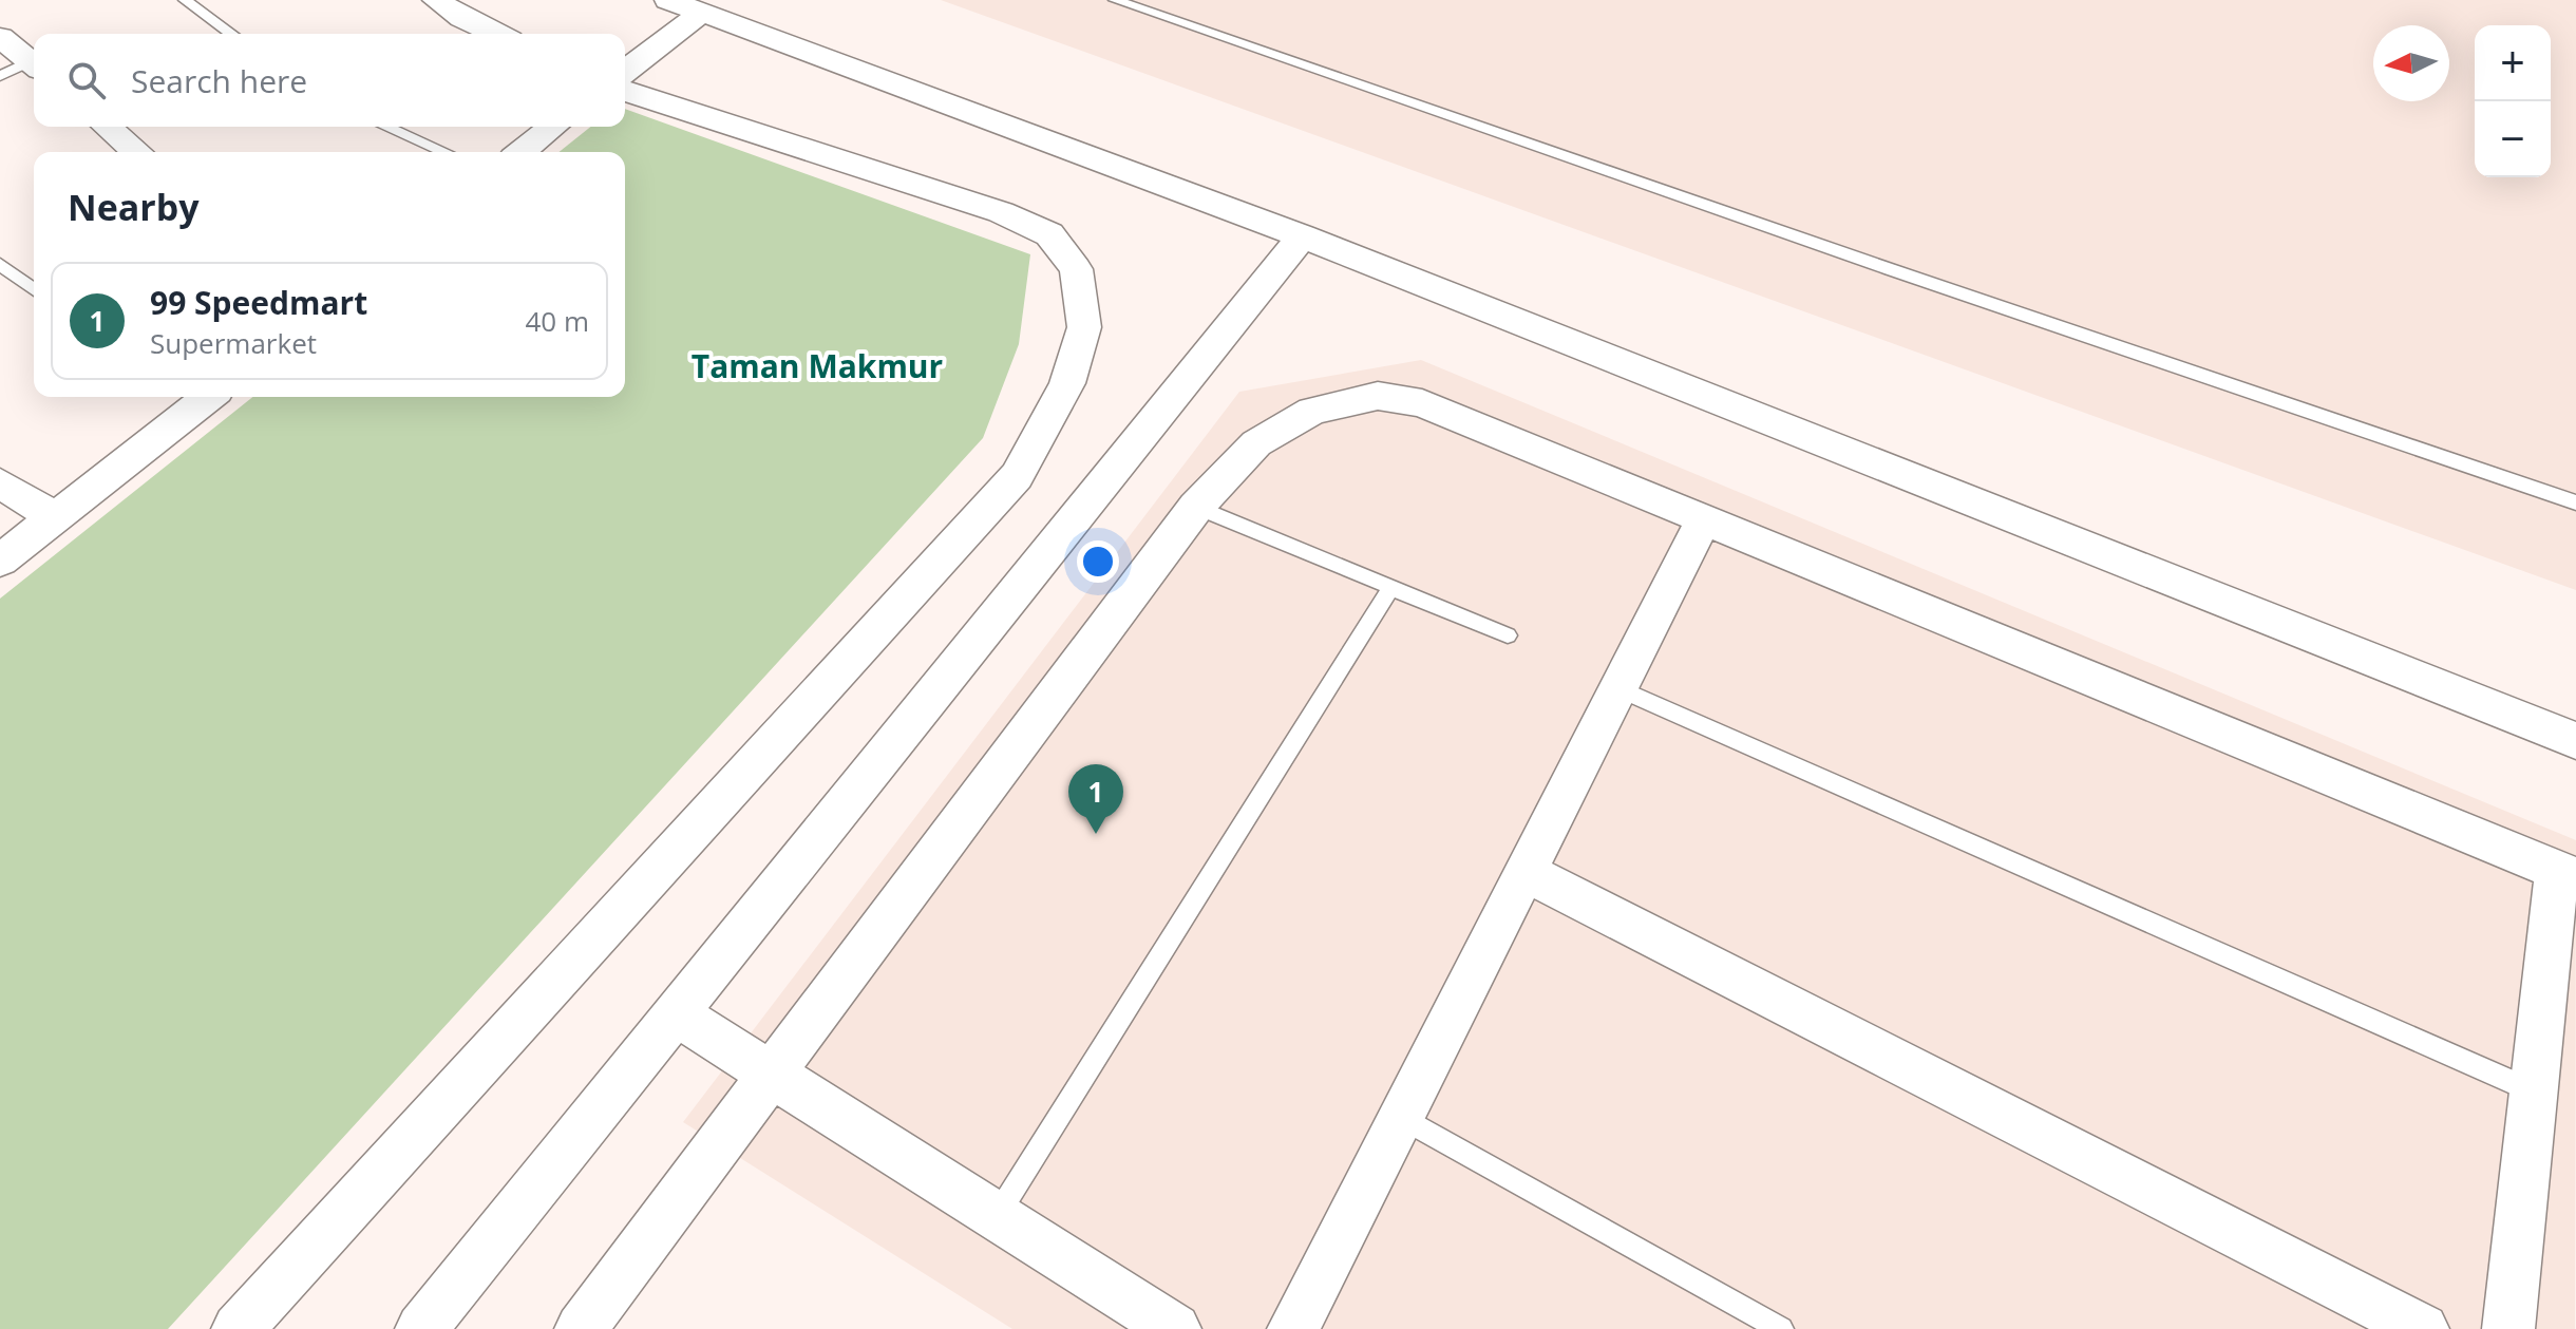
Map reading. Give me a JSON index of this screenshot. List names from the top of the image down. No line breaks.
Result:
{"districts":["Taman Makmur"],"north":"left","page":{"map_buttons":["+","−"],"search":"Search here","heading":"Nearby","list":[{"mark":"1","name":"99 Speedmart","note":"Supermarket","value":"40 m"}],"pins":"1"}}
